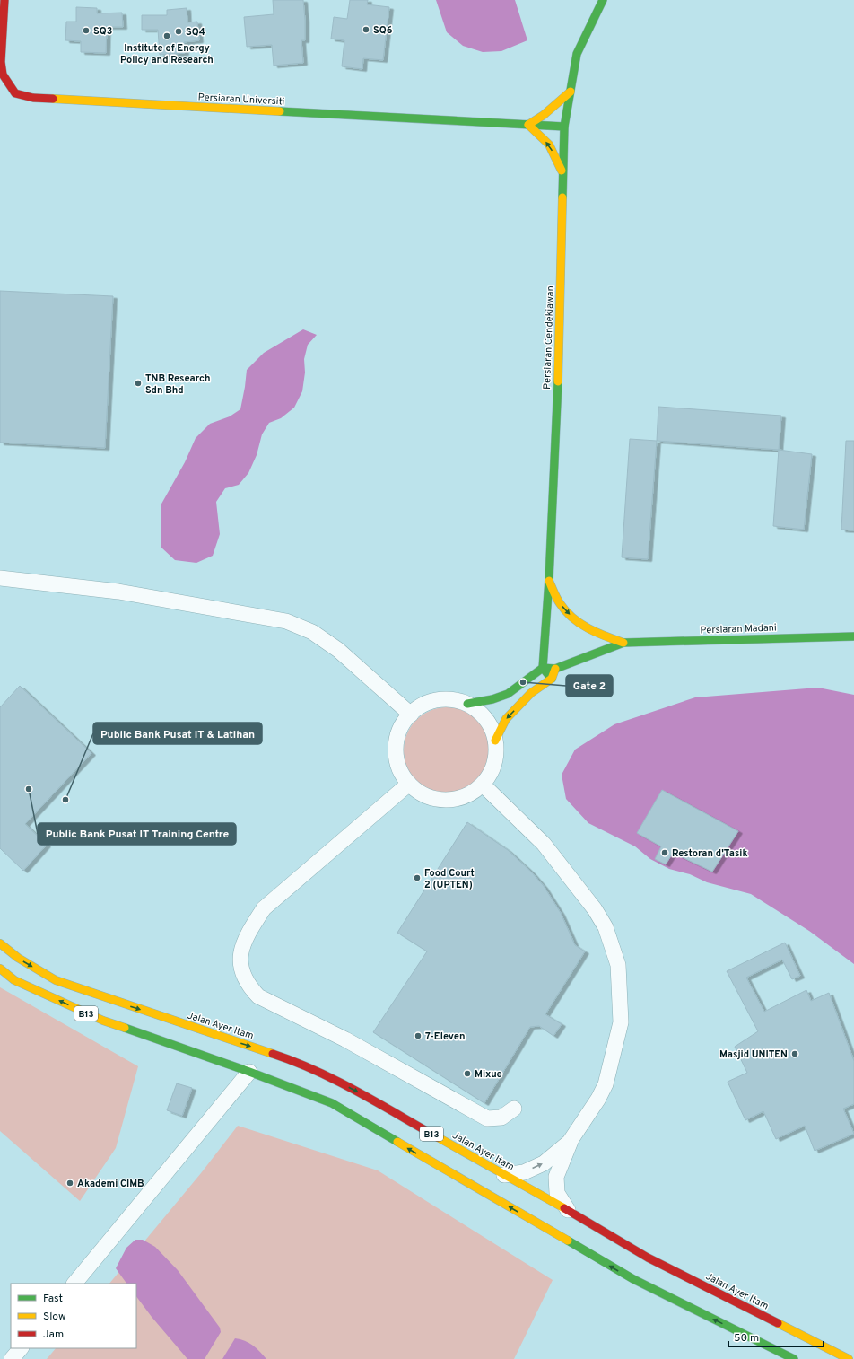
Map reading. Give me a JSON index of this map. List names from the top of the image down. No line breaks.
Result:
{"streets":{"street":["Persiaran Universiti","Persiaran Cendekiawan","Persiaran Madani","B13","Jalan Ayer Itam"]},"crossings":[["Persiaran Universiti","Persiaran Cendekiawan"]],"places":["SQ6","SQ3","SQ4","Institute of Energy Policy and Research","TNB Research Sdn Bhd","Gate 2","Public Bank Pusat IT Training Centre","Public Bank Pusat IT & Latihan","Restoran d'Tasik","Food Court 2 (UPTEN)","7-Eleven","Masjid UNITEN","Mixue","Akademi CIMB"],"legend":["Fast","Slow","Jam"],"scale_bar":"50 m"}
